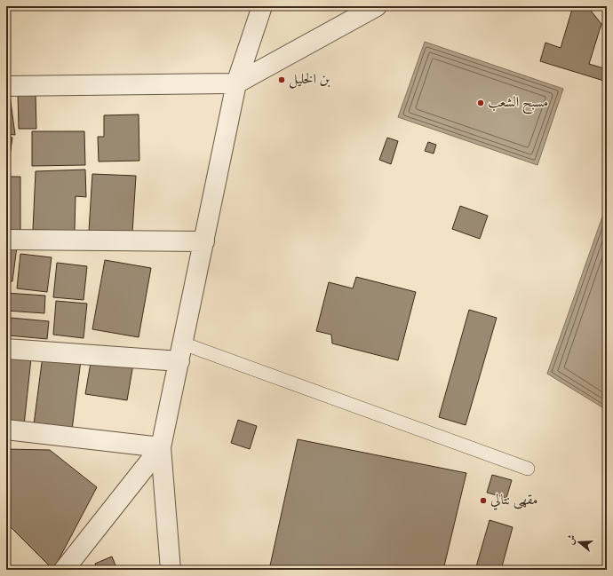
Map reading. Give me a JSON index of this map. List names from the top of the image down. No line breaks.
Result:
{"places":["بن الخليل","مسبح الشعب","مقهى نتالي"],"north":"left"}
